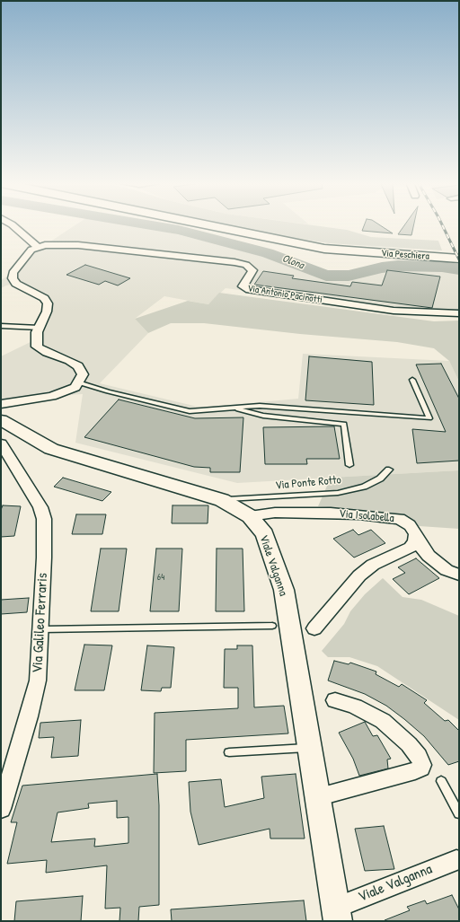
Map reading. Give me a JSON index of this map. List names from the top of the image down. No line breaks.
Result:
{"streets":{"main road":["Via Peschiera","Viale Valganna"],"street":["Via Antonio Pacinotti","Via Isolabella","Via Galileo Ferraris"],"lane":["Via Ponte Rotto"]},"crossings":[["Via Ponte Rotto","Viale Valganna"],["Via Isolabella","Viale Valganna"]],"water":["Olona"],"house_numbers":["64"]}
